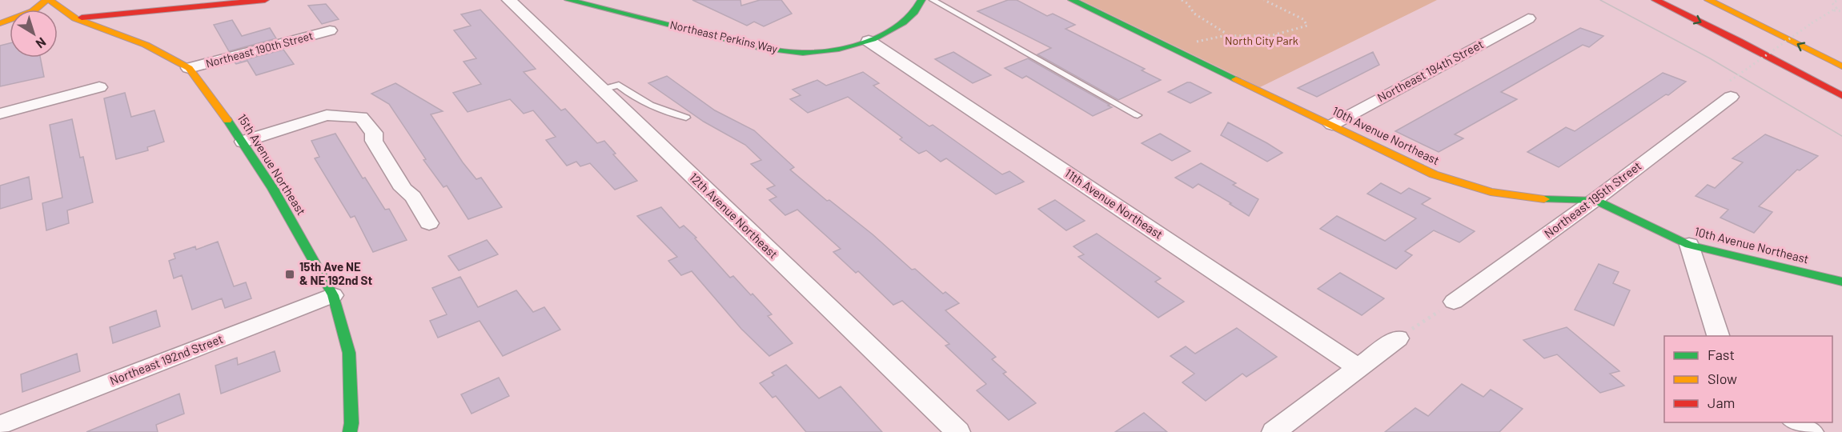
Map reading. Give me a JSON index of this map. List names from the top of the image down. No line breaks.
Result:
{"streets":{"main road":["Northeast Perkins Way","10th Avenue Northeast","15th Avenue Northeast"],"street":["Northeast 190th Street","Northeast 194th Street","Northeast 195th Street","11th Avenue Northeast","12th Avenue Northeast","Northeast 192nd Street"]},"crossings":[["Northeast Perkins Way","11th Avenue Northeast"],["Northeast 190th Street","15th Avenue Northeast"],["Northeast 194th Street","10th Avenue Northeast"],["10th Avenue Northeast","Northeast 195th Street"],["15th Avenue Northeast","Northeast 192nd Street"]],"parks":["North City Park"],"places":{"transit":["15th Ave NE & NE 192nd St"]},"legend":["Fast","Slow","Jam"],"north":"bottom right"}
